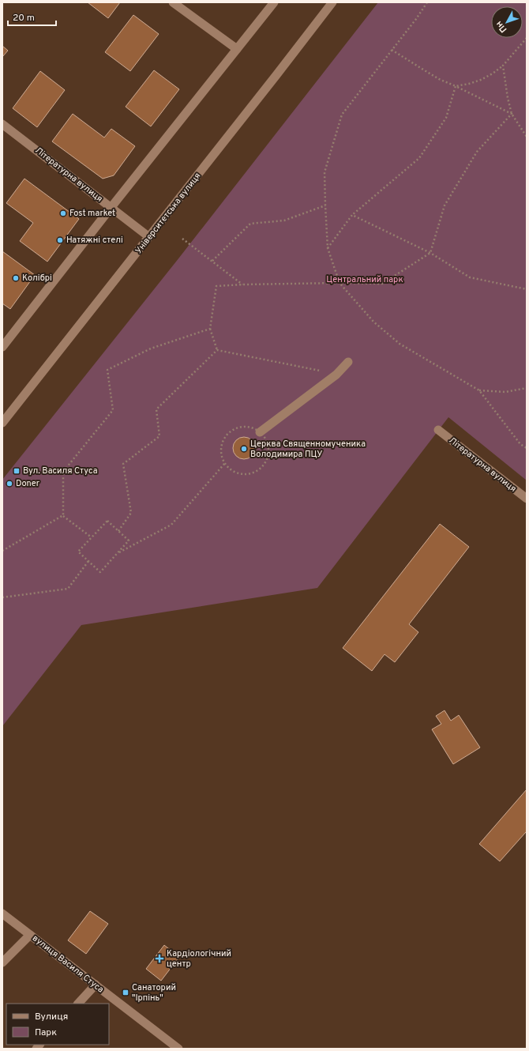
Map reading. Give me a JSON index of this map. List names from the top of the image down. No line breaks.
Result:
{"streets":{"main road":["Літературна вулиця","Університетська вулиця","вулиця Василя Стуса"]},"crossings":[["Літературна вулиця","Університетська вулиця"]],"parks":["Центральний парк"],"places":{"other":["Fost market","Натяжні стелі","Колібрі","Церква Священномученика Володимира ПЦУ","Doner"],"transit":["Вул. Василя Стуса","Санаторий \"Ірпінь\""],"health":["Кардіологічний центр"]},"legend":["Вулиця","Парк"],"scale_bar":"20 m","north":"bottom left"}
